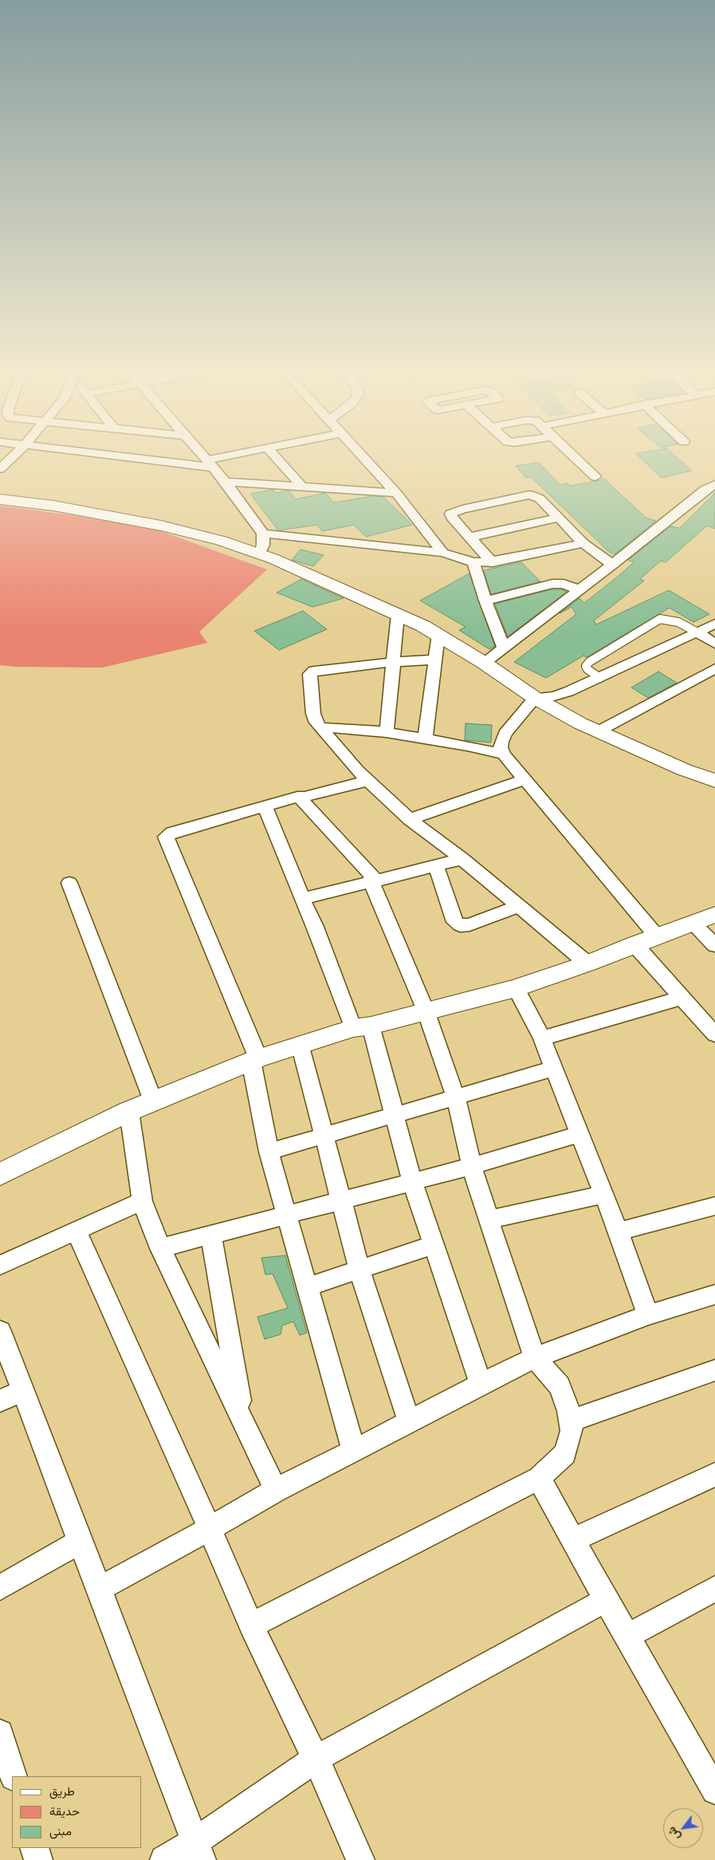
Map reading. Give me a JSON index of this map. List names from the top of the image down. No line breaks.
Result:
{"legend":["طريق","حديقة","مبنى"],"north":"bottom left"}
